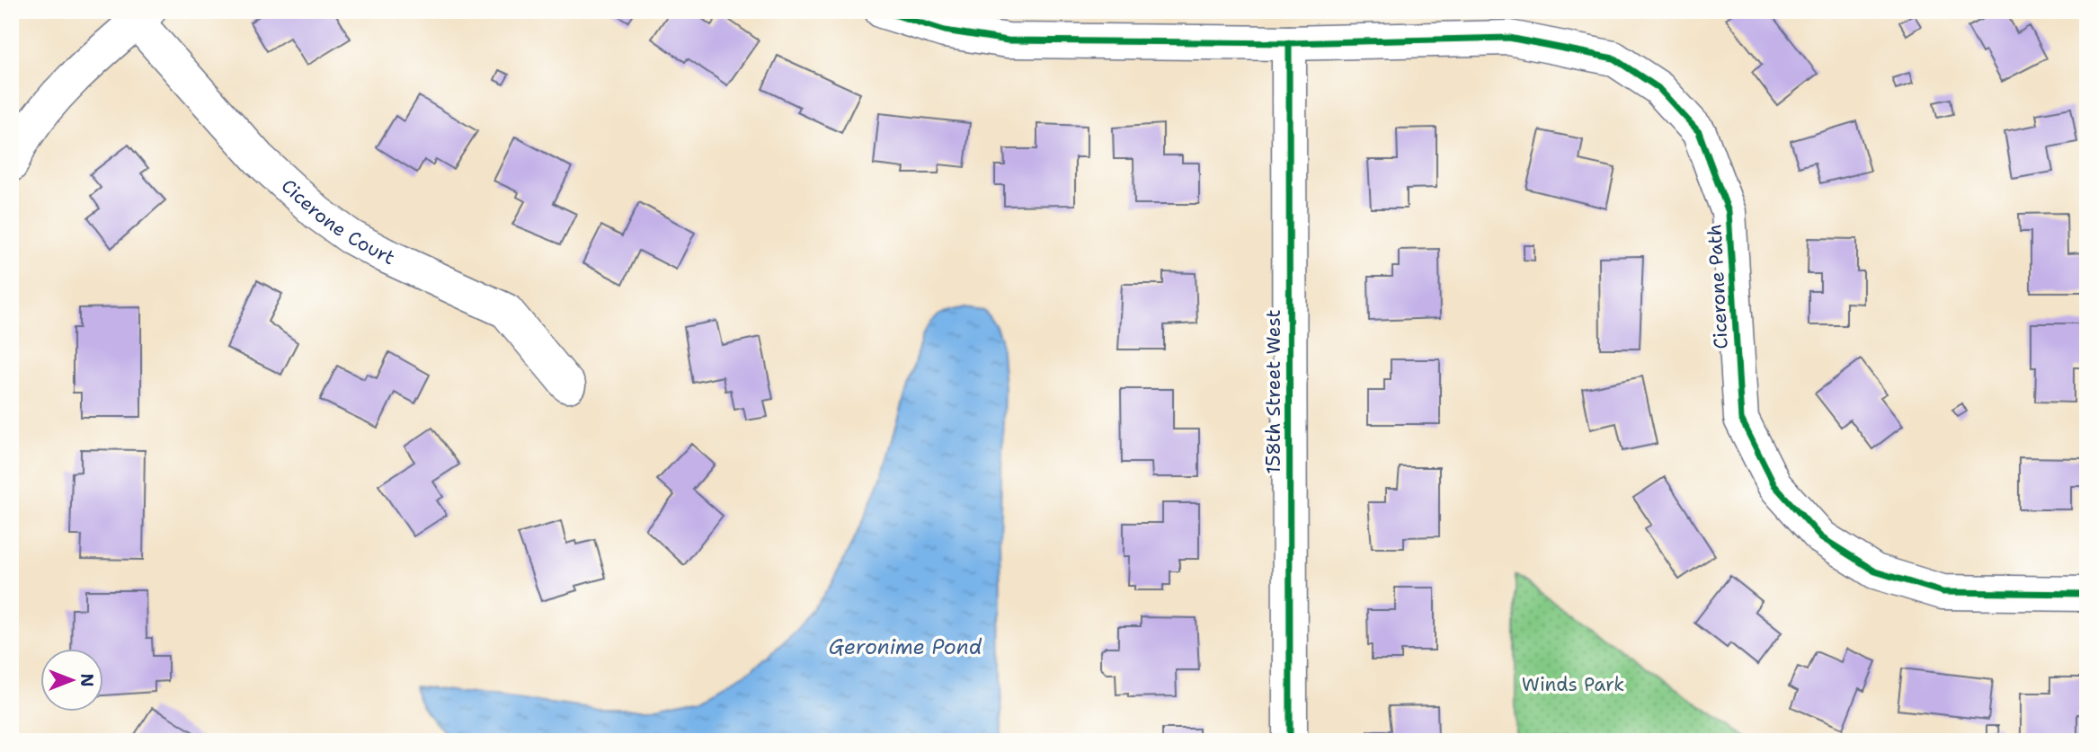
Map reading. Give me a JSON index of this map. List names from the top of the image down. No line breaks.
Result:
{"streets":{"street":["Cicerone Court","Cicerone Path","158th Street West"]},"crossings":[["Cicerone Path","158th Street West"]],"water":["Geronime Pond"],"parks":["Winds Park"],"north":"right"}
